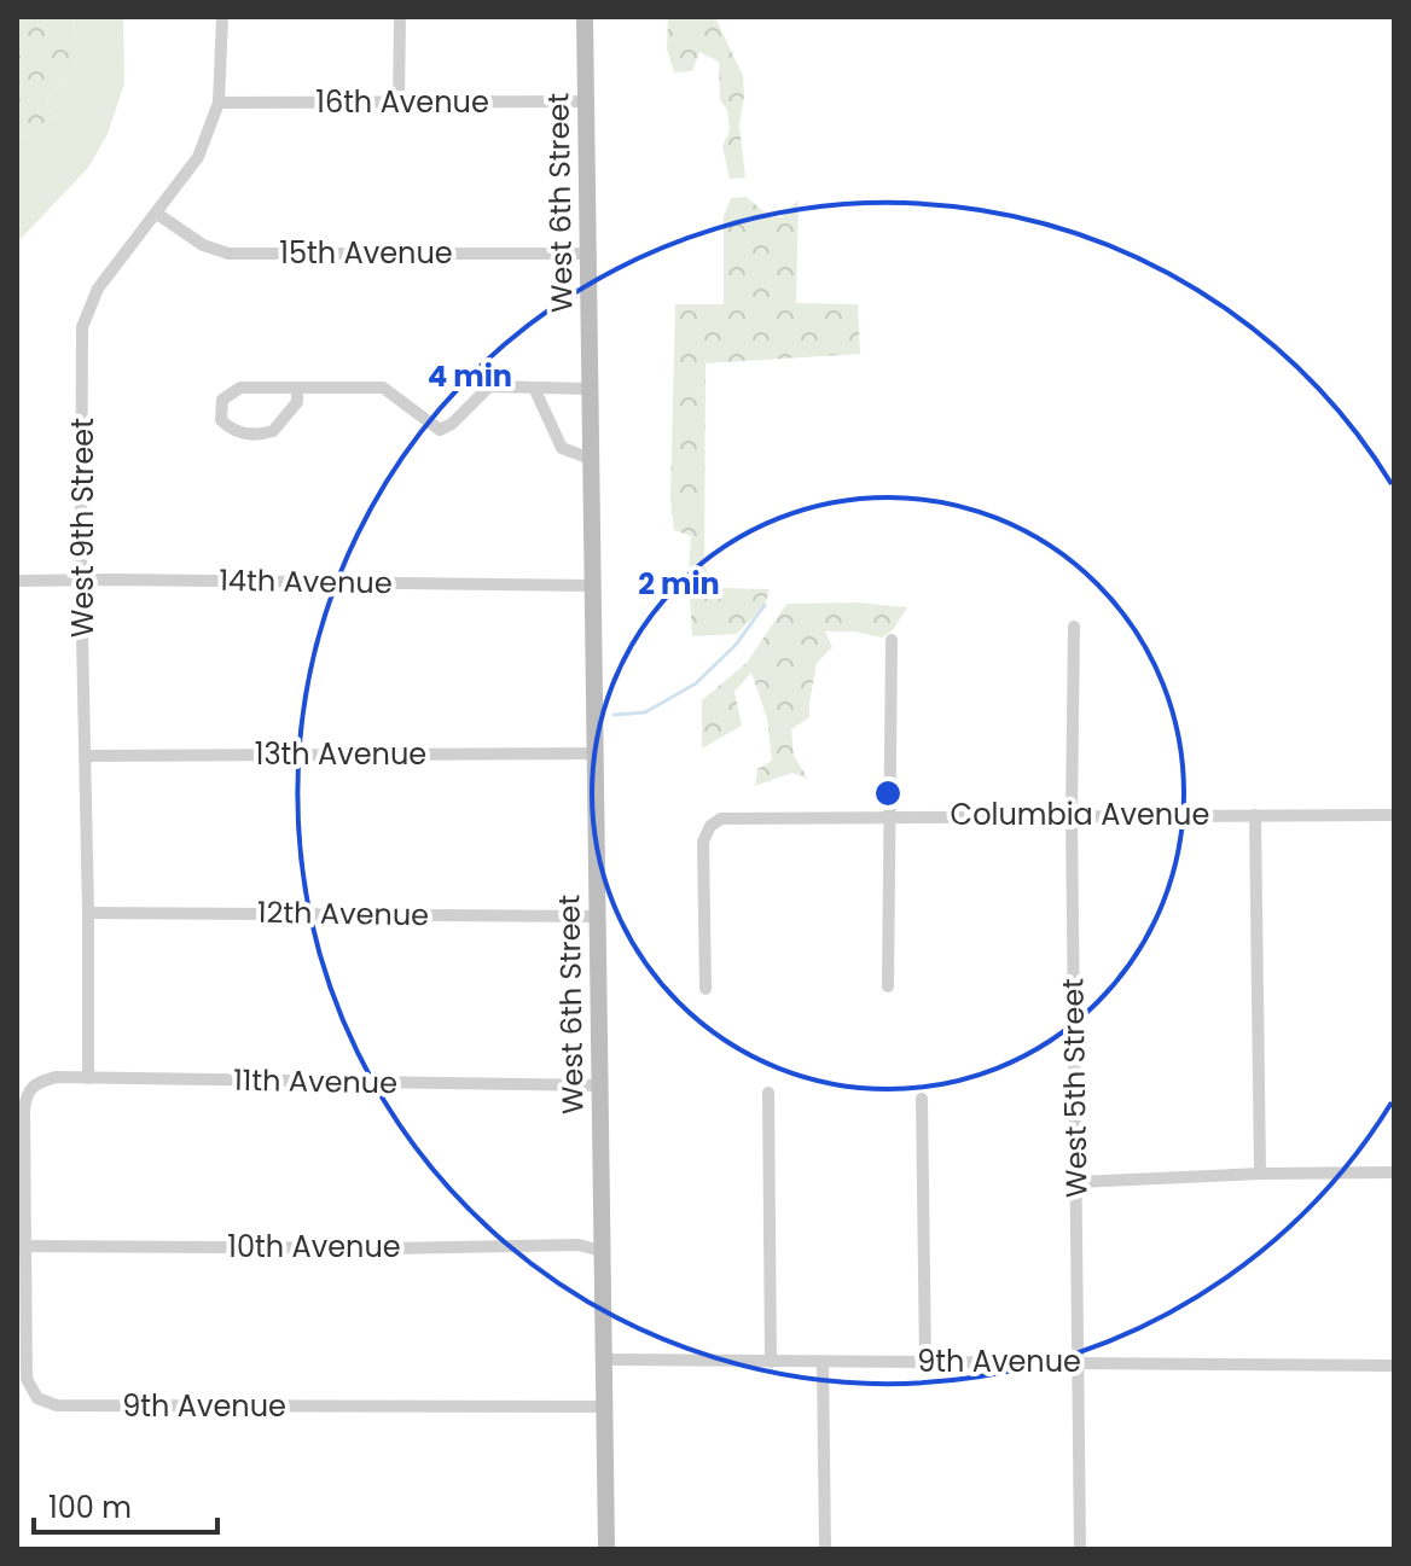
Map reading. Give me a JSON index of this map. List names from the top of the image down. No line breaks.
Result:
{"streets":{"street":["16th Avenue","West 6th Street","15th Avenue","West 9th Street","14th Avenue","13th Avenue","Columbia Avenue","12th Avenue","11th Avenue","West 5th Street","10th Avenue","9th Avenue"]},"crossings":[["16th Avenue","West 6th Street"],["16th Avenue","West 9th Street"],["West 6th Street","15th Avenue"],["West 6th Street","14th Avenue"],["West 6th Street","13th Avenue"],["West 6th Street","12th Avenue"],["West 6th Street","11th Avenue"],["West 6th Street","10th Avenue"],["West 6th Street","9th Avenue"],["15th Avenue","West 9th Street"],["West 9th Street","14th Avenue"],["West 9th Street","13th Avenue"],["West 9th Street","12th Avenue"],["West 9th Street","11th Avenue"],["Columbia Avenue","West 5th Street"],["11th Avenue","10th Avenue"],["11th Avenue","9th Avenue"],["West 5th Street","9th Avenue"],["10th Avenue","9th Avenue"]],"scale_bar":"100 m","rings":["4 min","2 min"]}
